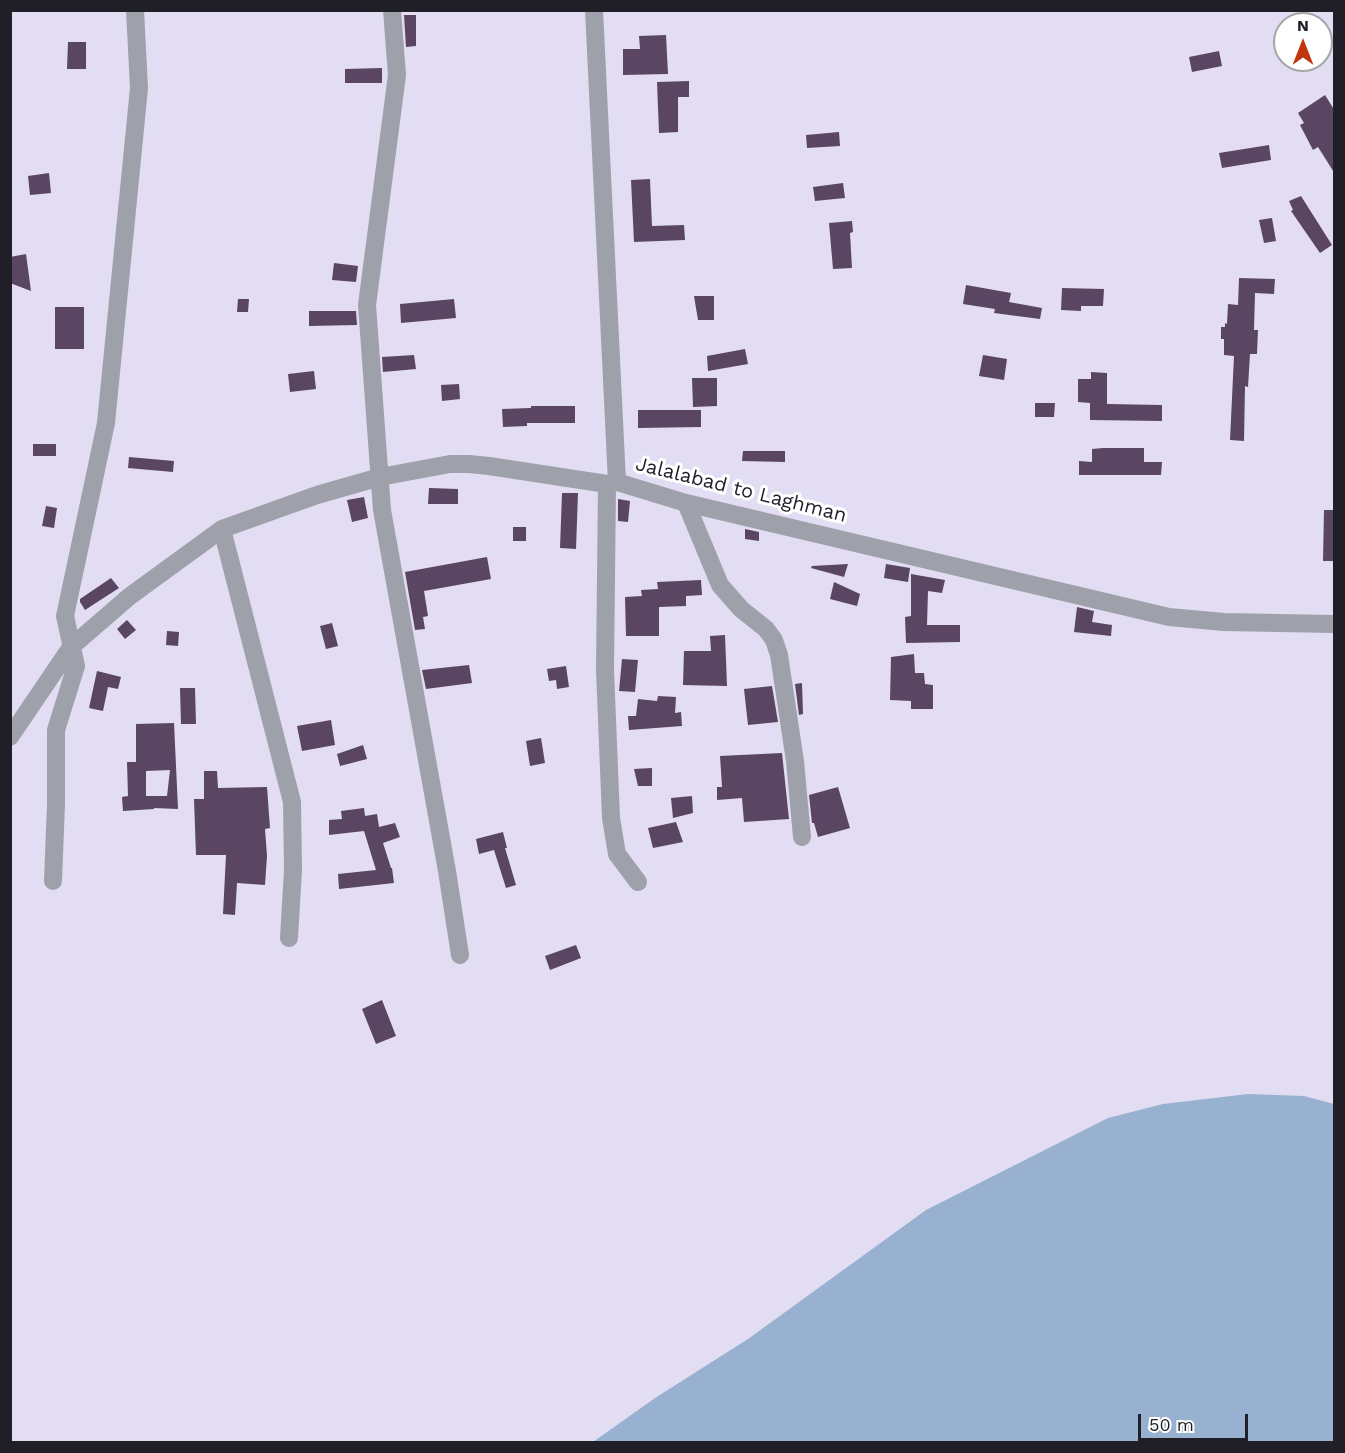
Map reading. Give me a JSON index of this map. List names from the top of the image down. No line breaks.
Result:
{"streets":{"street":["Jalalabad to Laghman"]},"scale_bar":"50 m","north":"top"}
